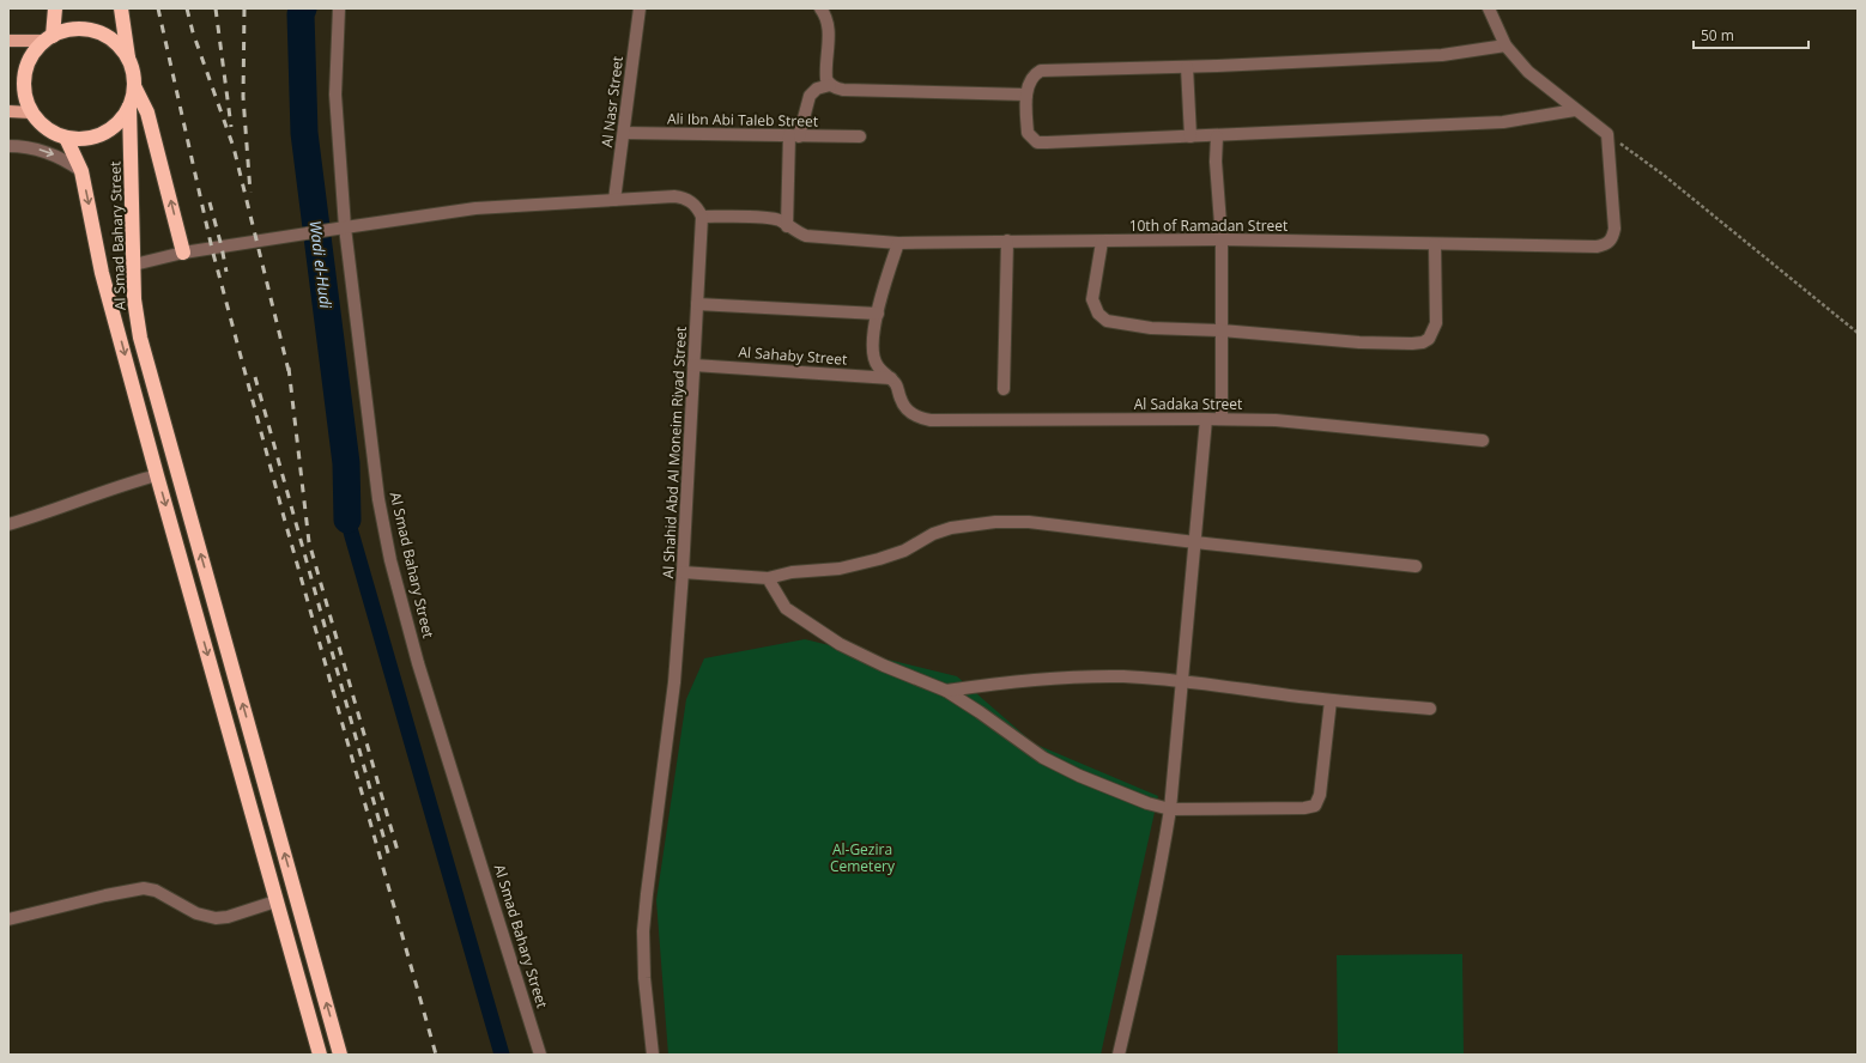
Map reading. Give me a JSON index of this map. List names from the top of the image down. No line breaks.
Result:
{"streets":{"highway":["Al Smad Bahary Street"],"street":["Al Nasr Street","Ali Ibn Abi Taleb Street","10th of Ramadan Street","Al Sahaby Street","Al Sadaka Street","Al Shahid Abd Al Moneim Riyad Street"]},"crossings":[["Al Nasr Street","Ali Ibn Abi Taleb Street"],["10th of Ramadan Street","Al Sadaka Street"],["10th of Ramadan Street","Al Shahid Abd Al Moneim Riyad Street"],["Al Sahaby Street","Al Sadaka Street"],["Al Sahaby Street","Al Shahid Abd Al Moneim Riyad Street"]],"water":["Wadi el-Hudi"],"parks":["Al-Gezira Cemetery"],"scale_bar":"50 m"}
